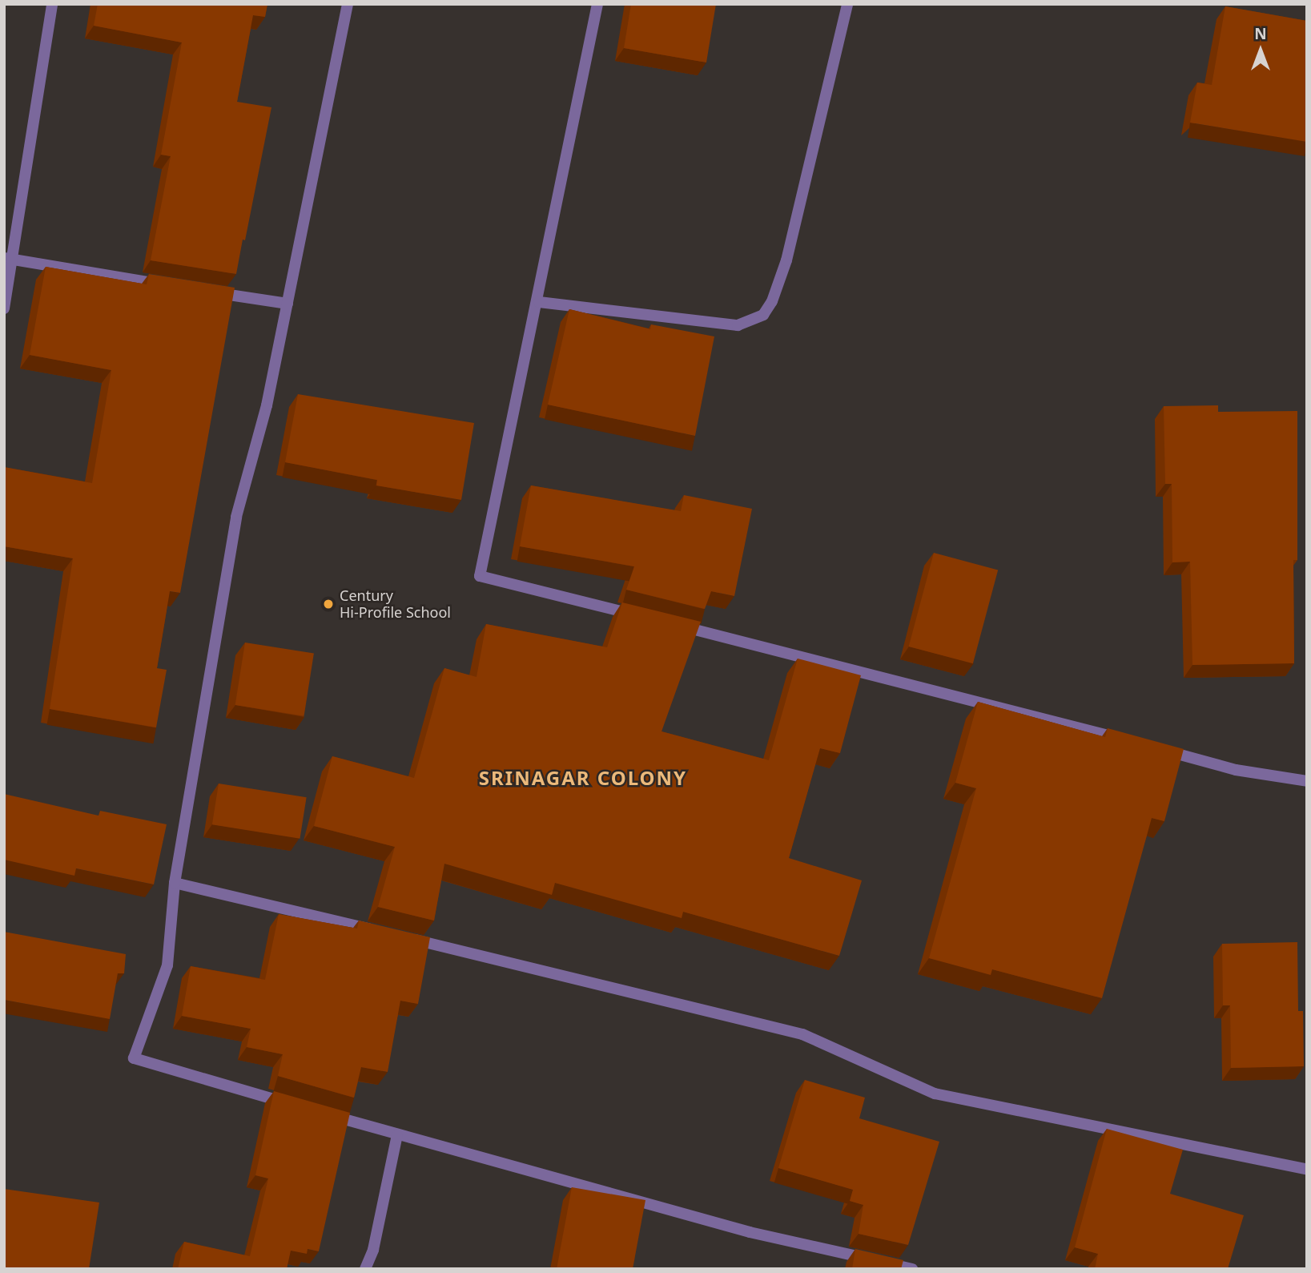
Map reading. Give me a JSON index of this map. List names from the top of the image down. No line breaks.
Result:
{"districts":["SRINAGAR COLONY"],"places":["Century Hi-Profile School"],"north":"top"}
